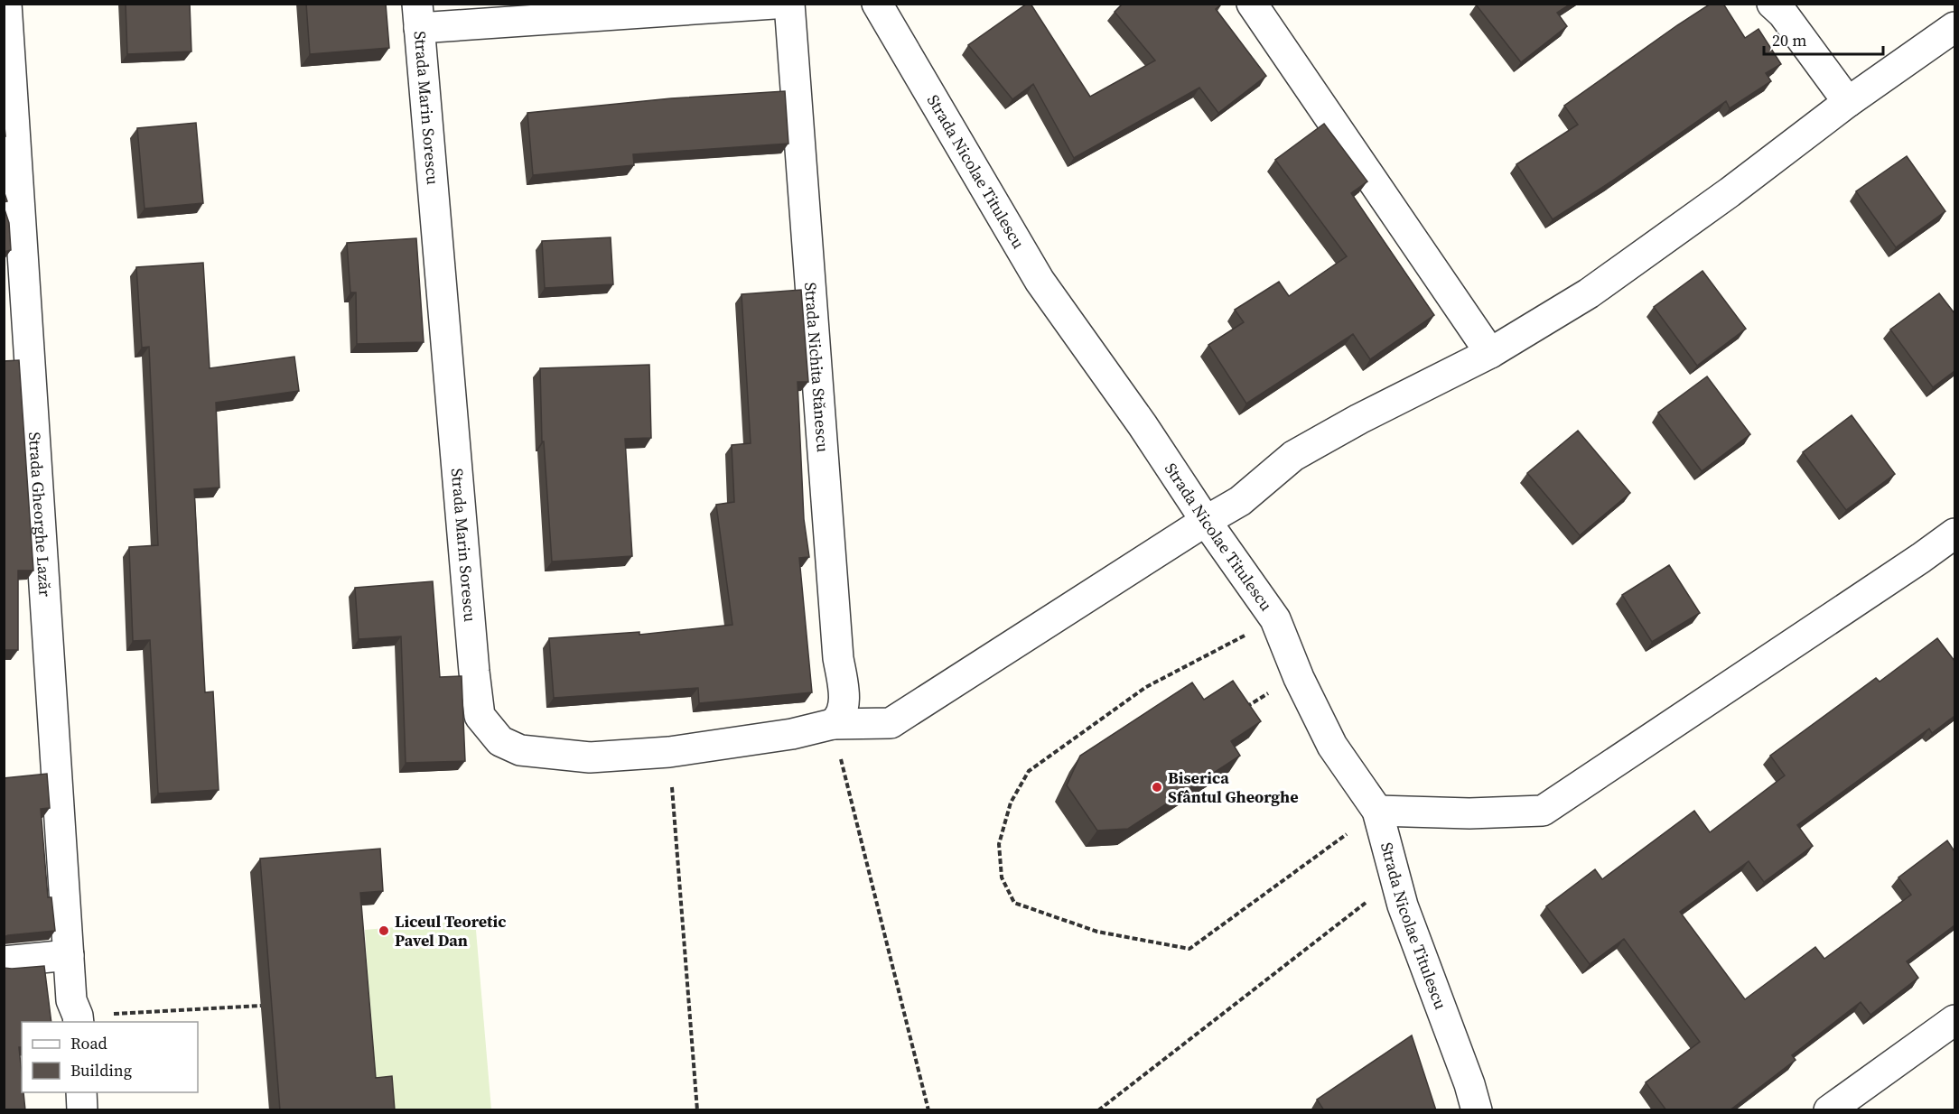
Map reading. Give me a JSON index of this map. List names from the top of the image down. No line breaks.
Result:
{"streets":{"street":["Strada Marin Sorescu","Strada Nicolae Titulescu","Strada Nichita Stănescu","Strada Gheorghe Lazăr"]},"crossings":[["Strada Marin Sorescu","Strada Nicolae Titulescu"],["Strada Marin Sorescu","Strada Nichita Stănescu"]],"places":["Biserica Sfântul Gheorghe","Liceul Teoretic Pavel Dan"],"legend":["Road","Building"],"scale_bar":"20 m"}
